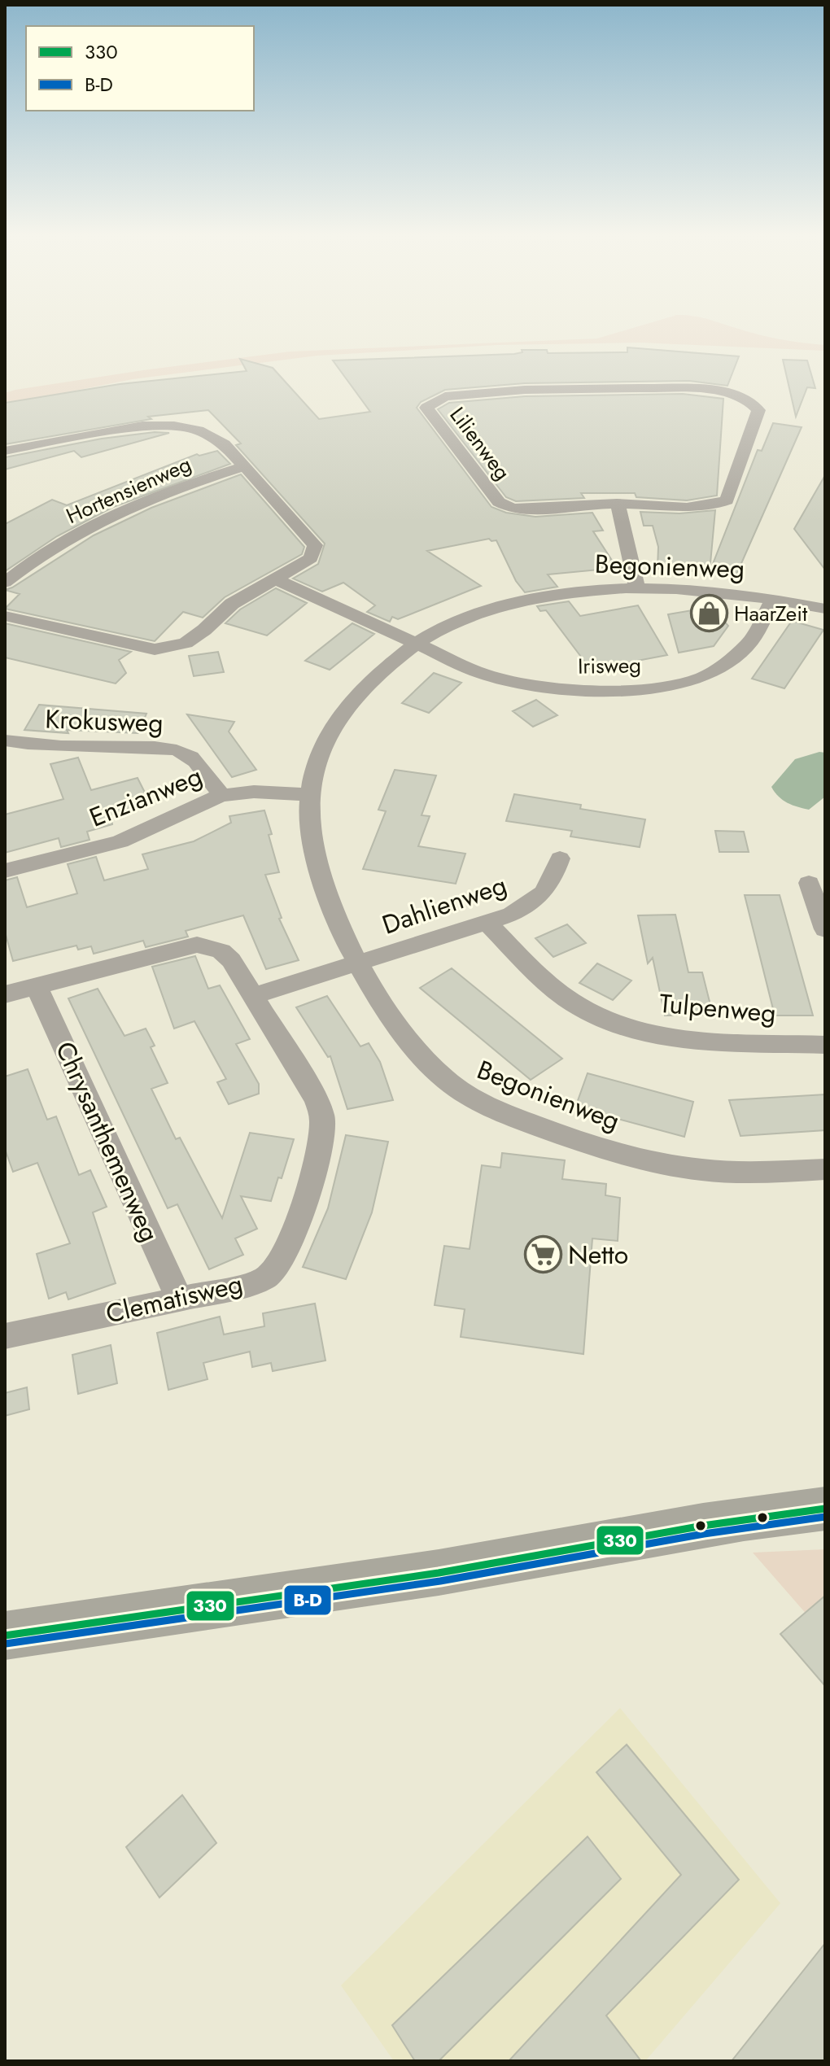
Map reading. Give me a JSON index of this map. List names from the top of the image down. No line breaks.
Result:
{"streets":{"street":["Lilienweg","Hortensienweg","Begonienweg","Irisweg","Krokusweg","Enzianweg","Dahlienweg","Tulpenweg","Chrysanthemenweg","Clematisweg"]},"crossings":[["Begonienweg","Irisweg"],["Begonienweg","Enzianweg"],["Begonienweg","Dahlienweg"],["Krokusweg","Enzianweg"],["Dahlienweg","Tulpenweg"],["Chrysanthemenweg","Clematisweg"]],"places":{"shop":["HaarZeit"],"supermarket":["Netto"]},"lines":["transit line 330","transit line B-D"],"legend":["330","B-D"]}
